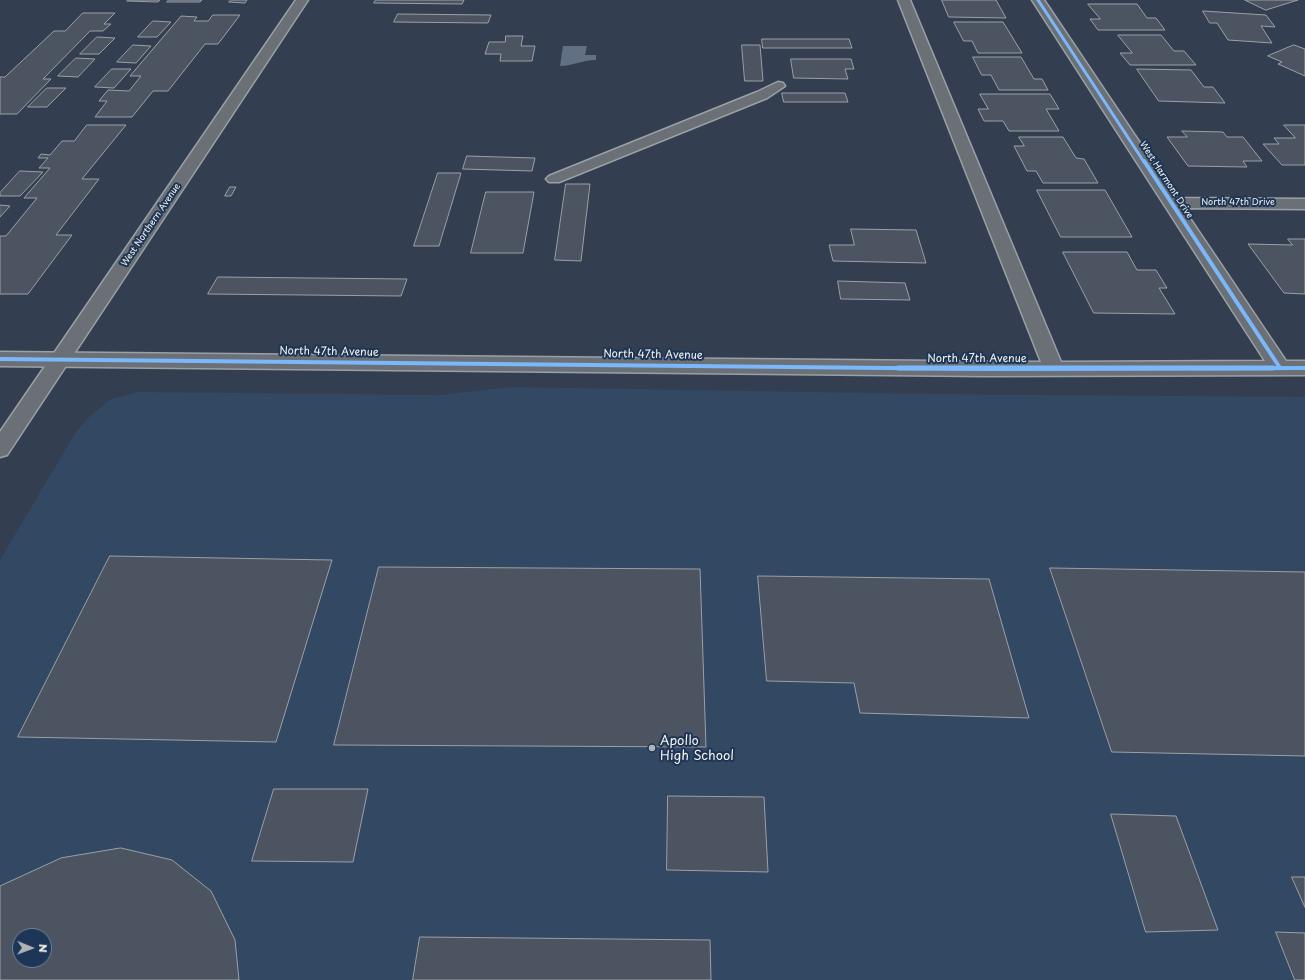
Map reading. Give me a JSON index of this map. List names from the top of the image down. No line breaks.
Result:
{"streets":{"street":["West Harmont Drive","North 47th Drive","West Northern Avenue","North 47th Avenue"]},"crossings":[["West Harmont Drive","North 47th Drive"],["West Harmont Drive","North 47th Avenue"],["West Northern Avenue","North 47th Avenue"]],"places":["Apollo High School"],"north":"right"}
